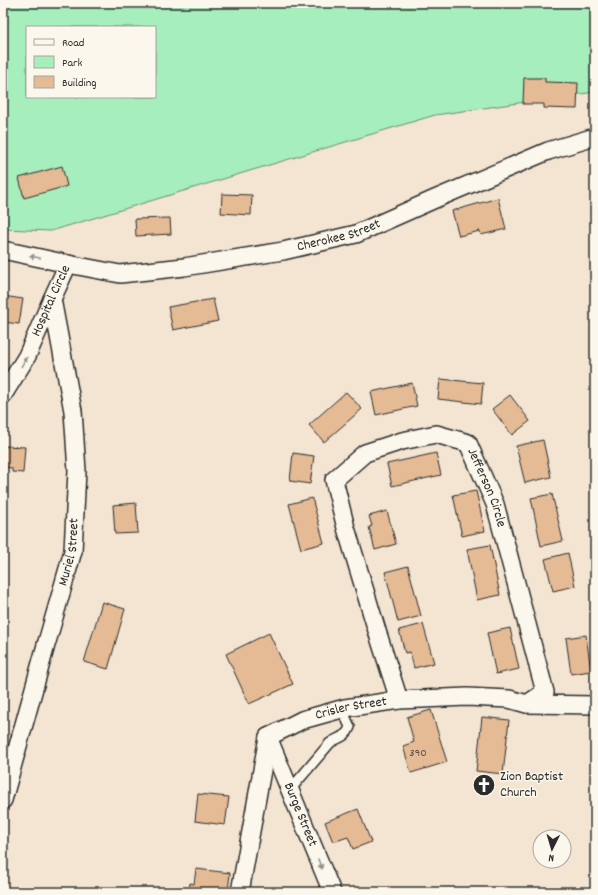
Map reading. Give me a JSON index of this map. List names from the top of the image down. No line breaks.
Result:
{"streets":{"street":["Cherokee Street","Hospital Circle","Jefferson Circle","Muriel Street","Crisler Street","Burge Street"]},"crossings":[["Cherokee Street","Hospital Circle"],["Hospital Circle","Muriel Street"],["Jefferson Circle","Crisler Street"],["Crisler Street","Burge Street"]],"one_way":["Burge Street"],"places":{"church":["Zion Baptist Church"]},"house_numbers":["390"],"legend":["Road","Park","Building"],"north":"bottom"}
